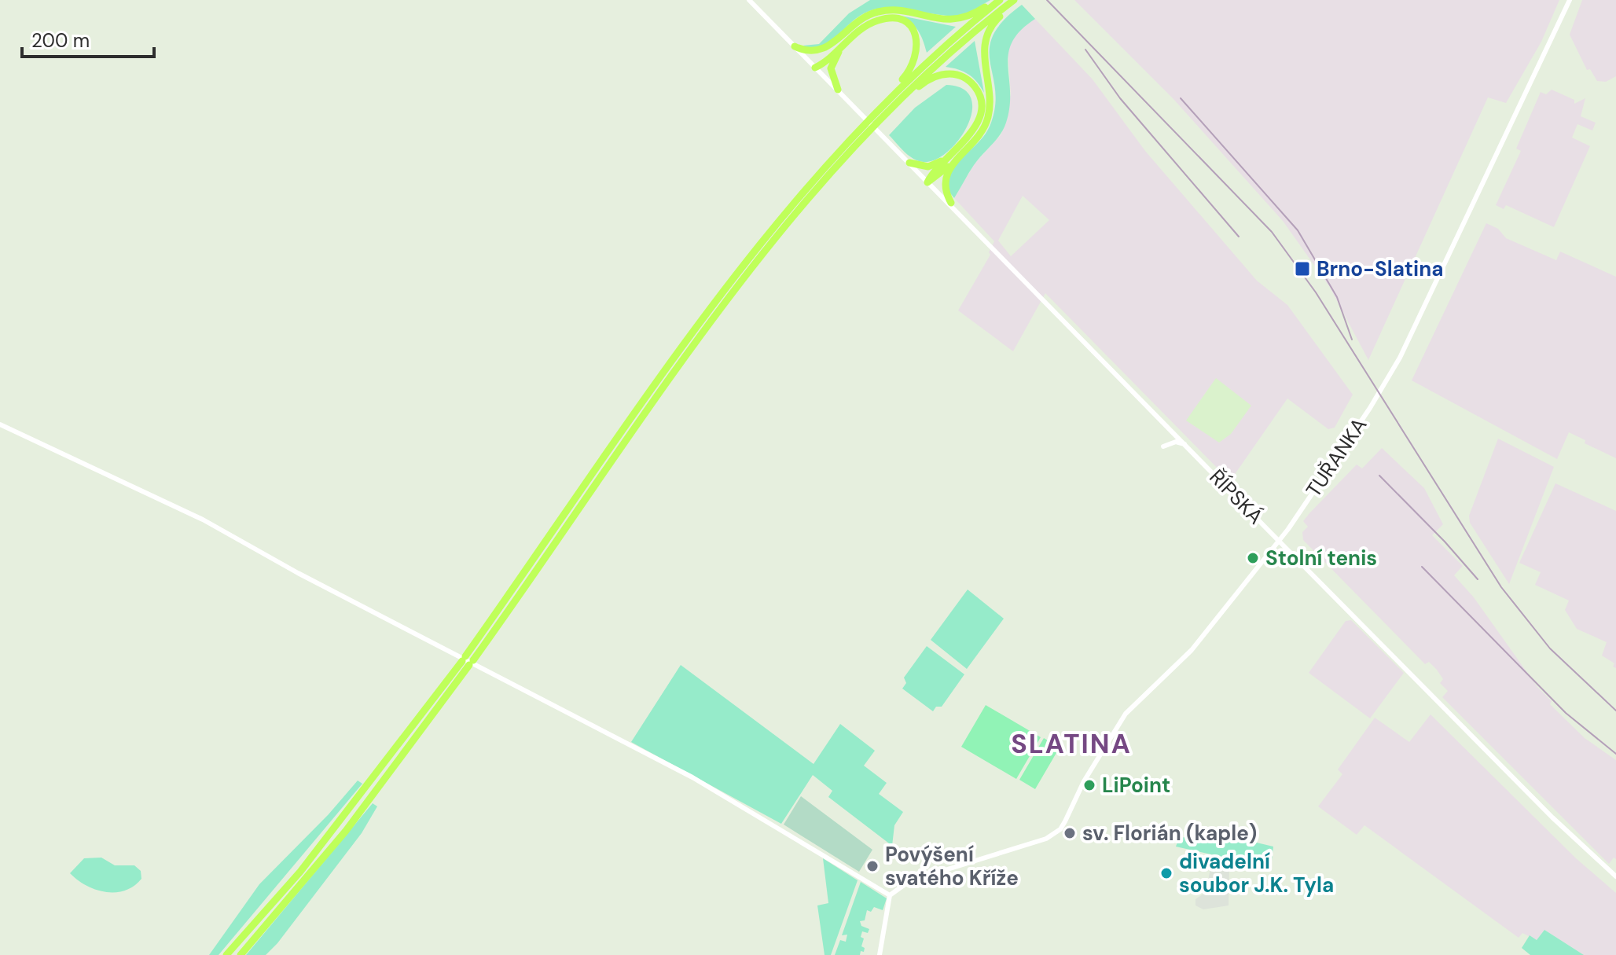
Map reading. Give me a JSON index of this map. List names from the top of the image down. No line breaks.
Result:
{"streets":{"street":["TUŘANKA","ŘÍPSKÁ"]},"crossings":[["TUŘANKA","ŘÍPSKÁ"]],"districts":["SLATINA"],"places":{"transit":["Brno-Slatina"],"other":["Stolní tenis","LiPoint","sv. Florián (kaple)","Povýšení svatého Kříže","divadelní soubor J.K. Tyla"]},"scale_bar":"200 m"}
